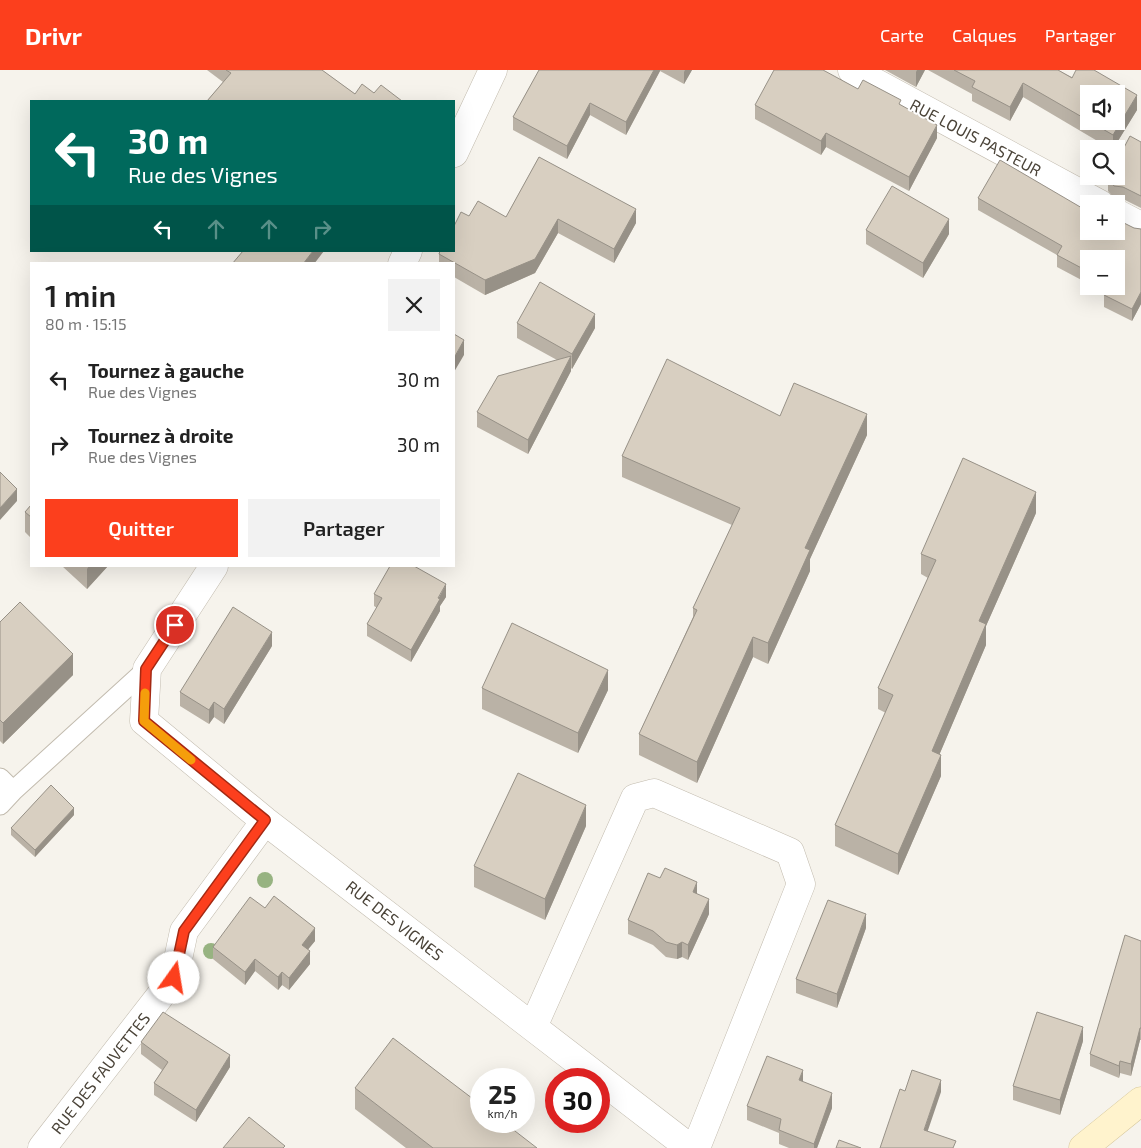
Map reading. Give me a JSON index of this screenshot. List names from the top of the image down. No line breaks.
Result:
{"streets":{"street":["RUE LOUIS PASTEUR","RUE DES VIGNES","RUE DES FAUVETTES"]},"crossings":[["RUE DES VIGNES","RUE DES FAUVETTES"]],"page":{"header":"Drivr","nav":["Carte","Calques","Partager"],"map_buttons":["+","−"],"turn":["30 m","Rue des Vignes"],"heading":["1 min","80 m · 15:15"],"list":[{"name":"Tournez à gauche","note":"Rue des Vignes","value":"30 m"},{"name":"Tournez à droite","note":"Rue des Vignes","value":"30 m"}],"buttons":["Quitter","Partager"],"speed":"25 km/h","limit":"30"}}
